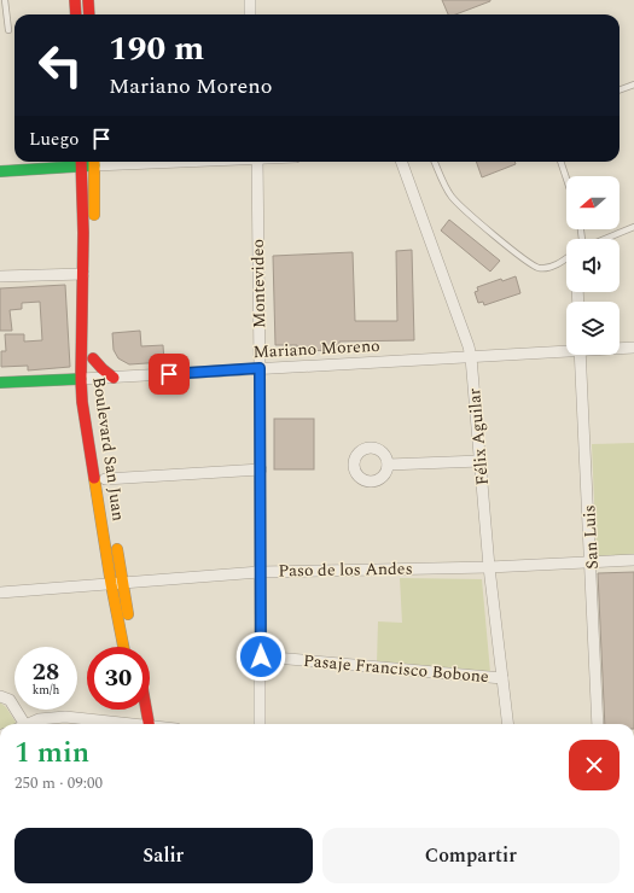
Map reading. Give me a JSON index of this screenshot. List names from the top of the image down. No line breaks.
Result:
{"streets":{"main road":["Mariano Moreno","Boulevard San Juan"],"street":["Montevideo","Félix Aguilar","San Luis","Paso de los Andes","Pasaje Francisco Bobone"]},"crossings":[["Montevideo","Mariano Moreno"],["Montevideo","Paso de los Andes"],["Montevideo","Pasaje Francisco Bobone"],["Mariano Moreno","Félix Aguilar"],["Mariano Moreno","Boulevard San Juan"],["Félix Aguilar","Paso de los Andes"],["Félix Aguilar","Pasaje Francisco Bobone"],["Boulevard San Juan","Paso de los Andes"],["San Luis","Paso de los Andes"]],"north":"left","page":{"turn":["190 m","Mariano Moreno"],"then":"Luego","speed":"28 km/h","limit":"30","heading":["1 min","250 m · 09:00"],"buttons":["Salir","Compartir"]}}
